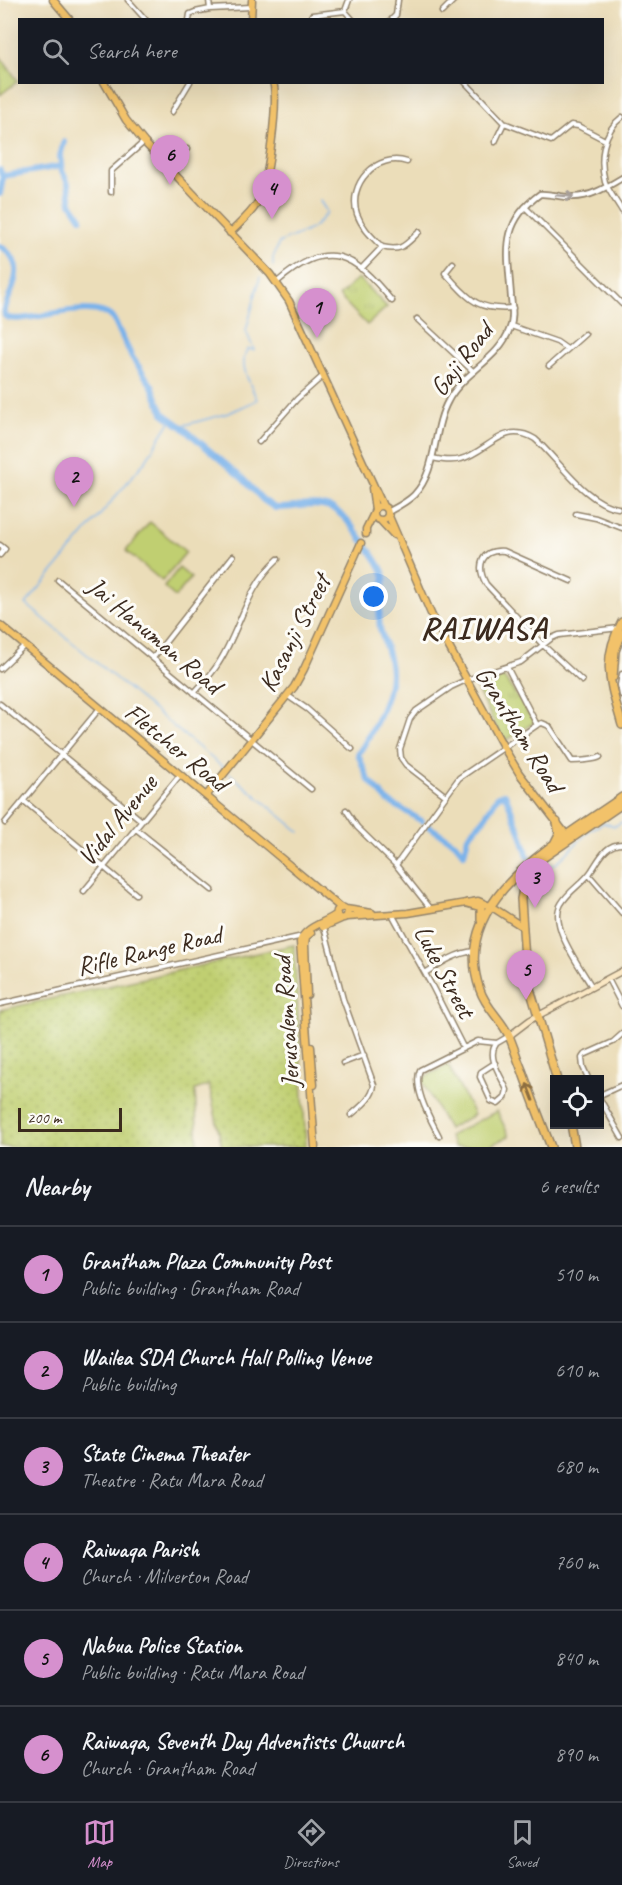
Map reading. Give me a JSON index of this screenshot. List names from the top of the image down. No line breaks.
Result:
{"streets":{"main road":["Kasanji Street","Grantham Road","Fletcher Road","Jerusalem Road"],"street":["Gaji Road","Jai Hanuman Road","Vidal Avenue","Rifle Range Road","Luke Street"]},"crossings":[["Gaji Road","Kasanji Street"],["Gaji Road","Grantham Road"],["Kasanji Street","Jai Hanuman Road"],["Kasanji Street","Grantham Road"],["Kasanji Street","Fletcher Road"],["Fletcher Road","Vidal Avenue"],["Fletcher Road","Jerusalem Road"],["Rifle Range Road","Jerusalem Road"]],"districts":["RAIWASA"],"scale_bar":"200 m","page":{"search":"Search here","pins":["6","4","1","2","3","5"],"scale":"200 m","heading":["Nearby","6 results"],"list":[{"mark":"1","name":"Grantham Plaza Community Post","note":"Public building · Grantham Road","value":"510 m"},{"mark":"2","name":"Wailea SDA Church Hall Polling Venue","note":"Public building","value":"610 m"},{"mark":"3","name":"State Cinema Theater","note":"Theatre · Ratu Mara Road","value":"680 m"},{"mark":"4","name":"Raiwaqa Parish","note":"Church · Milverton Road","value":"760 m"},{"mark":"5","name":"Nabua Police Station","note":"Public building · Ratu Mara Road","value":"840 m"},{"mark":"6","name":"Raiwaqa, Seventh Day Adventists Chuurch","note":"Church · Grantham Road","value":"890 m"}],"nav":["Map","Directions","Saved"]}}
